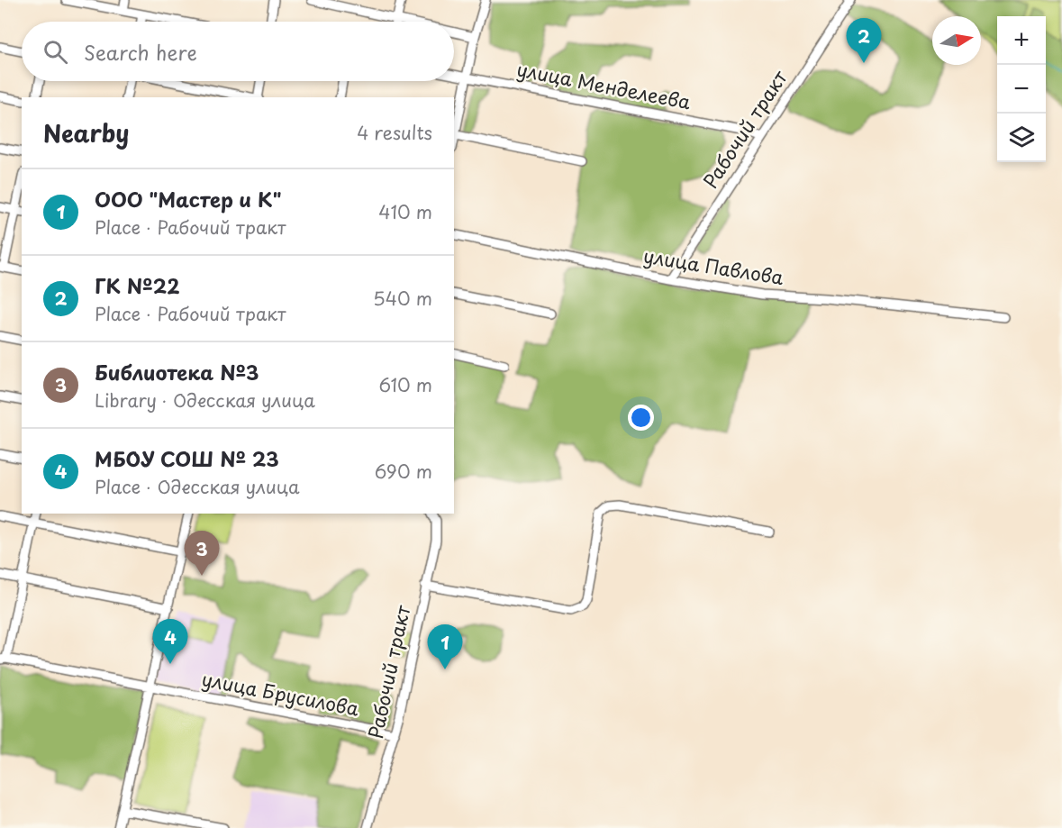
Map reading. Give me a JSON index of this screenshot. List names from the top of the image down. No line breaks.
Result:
{"streets":{"street":["улица Менделеева","Рабочий тракт","улица Павлова","улица Брусилова"]},"crossings":[["улица Менделеева","Рабочий тракт"],["Рабочий тракт","улица Павлова"],["Рабочий тракт","улица Брусилова"]],"north":"right","page":{"map_buttons":["+","−"],"pins":["2","3","4","1"],"search":"Search here","heading":["Nearby","4 results"],"list":[{"mark":"1","name":"ООО \"Мастер и К\"","note":"Place · Рабочий тракт","value":"410 m"},{"mark":"2","name":"ГК №22","note":"Place · Рабочий тракт","value":"540 m"},{"mark":"3","name":"Библиотека №3","note":"Library · Одесская улица","value":"610 m"},{"mark":"4","name":"МБОУ СОШ № 23","note":"Place · Одесская улица","value":"690 m"}]}}
